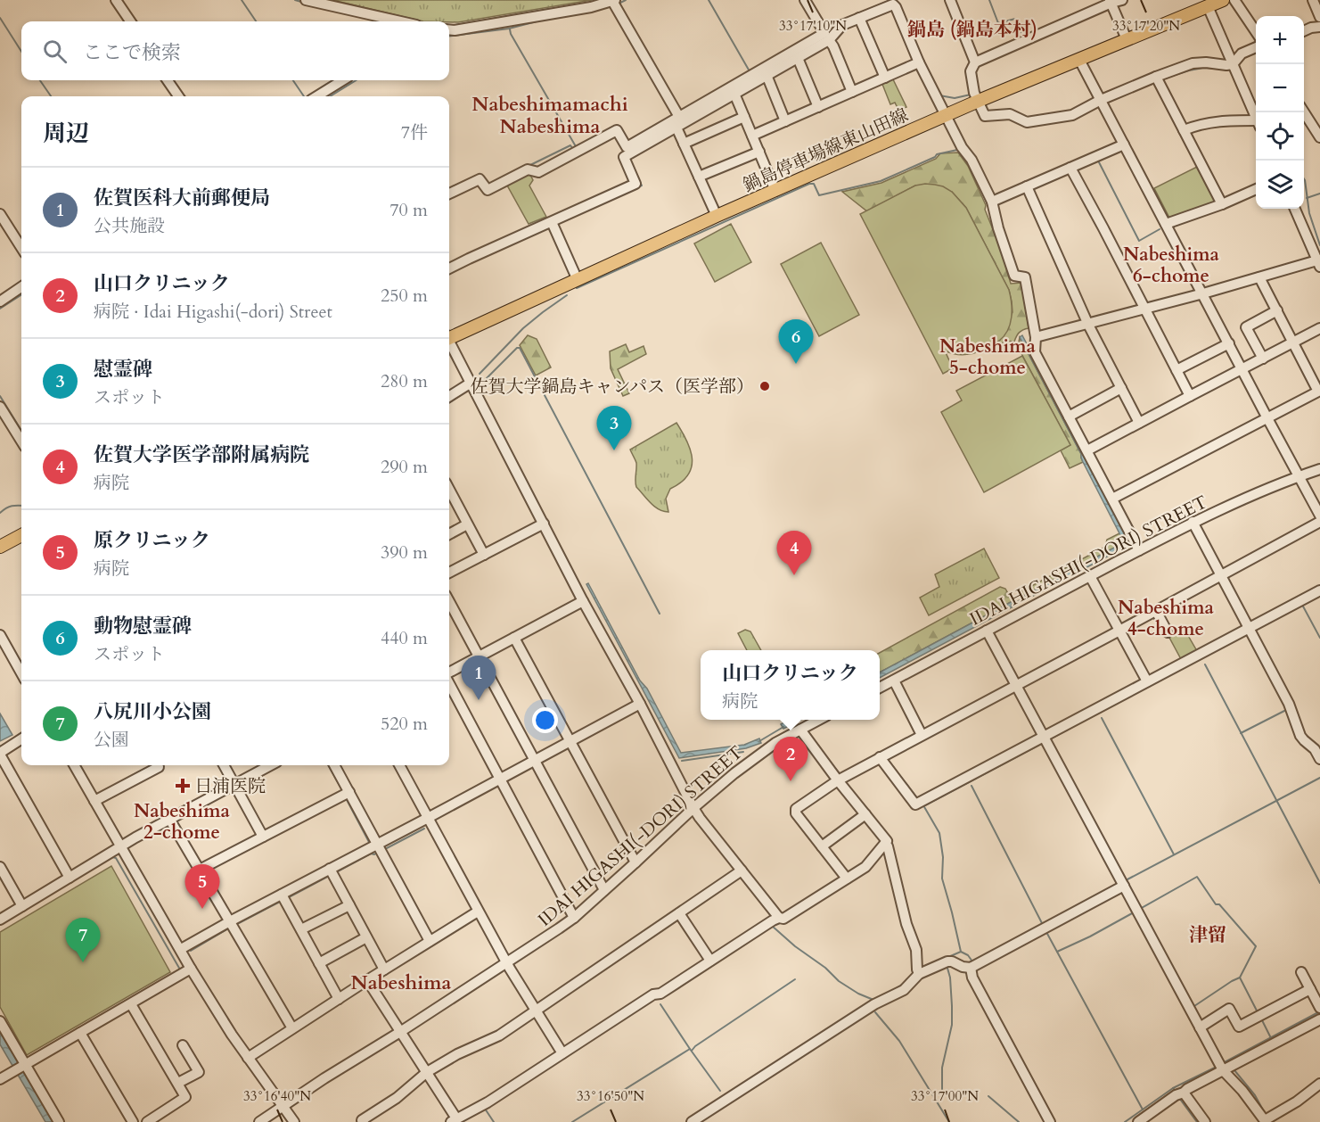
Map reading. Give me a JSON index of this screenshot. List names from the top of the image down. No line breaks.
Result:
{"streets":{"main road":["鍋島停車場線東山田線"],"street":["IDAI HIGASHI(-DORI) STREET"]},"districts":["鍋島 (鍋島本村)","Nabeshimamachi Nabeshima","Nabeshima 6-chome","Nabeshima 5-chome","Nabeshima 4-chome","Nabeshima 2-chome","津留","Nabeshima"],"places":{"other":["佐賀大学鍋島キャンパス（医学部）"],"health":["日浦医院"]},"page":{"map_buttons":["+","−"],"search":"ここで検索","heading":["周辺","7件"],"list":[{"mark":"1","name":"佐賀医科大前郵便局","note":"公共施設","value":"70 m"},{"mark":"2","name":"山口クリニック","note":"病院 · Idai Higashi(-dori) Street","value":"250 m"},{"mark":"3","name":"慰霊碑","note":"スポット","value":"280 m"},{"mark":"4","name":"佐賀大学医学部附属病院","note":"病院","value":"290 m"},{"mark":"5","name":"原クリニック","note":"病院","value":"390 m"},{"mark":"6","name":"動物慰霊碑","note":"スポット","value":"440 m"},{"mark":"7","name":"八尻川小公園","note":"公園","value":"520 m"}],"pins":["6","3","4","1","2","5","7"],"popup":["山口クリニック","病院"]},"coordinates":["33°17'10\"N","33°17'20\"N","33°16'40\"N","33°16'50\"N","33°17'00\"N"]}
